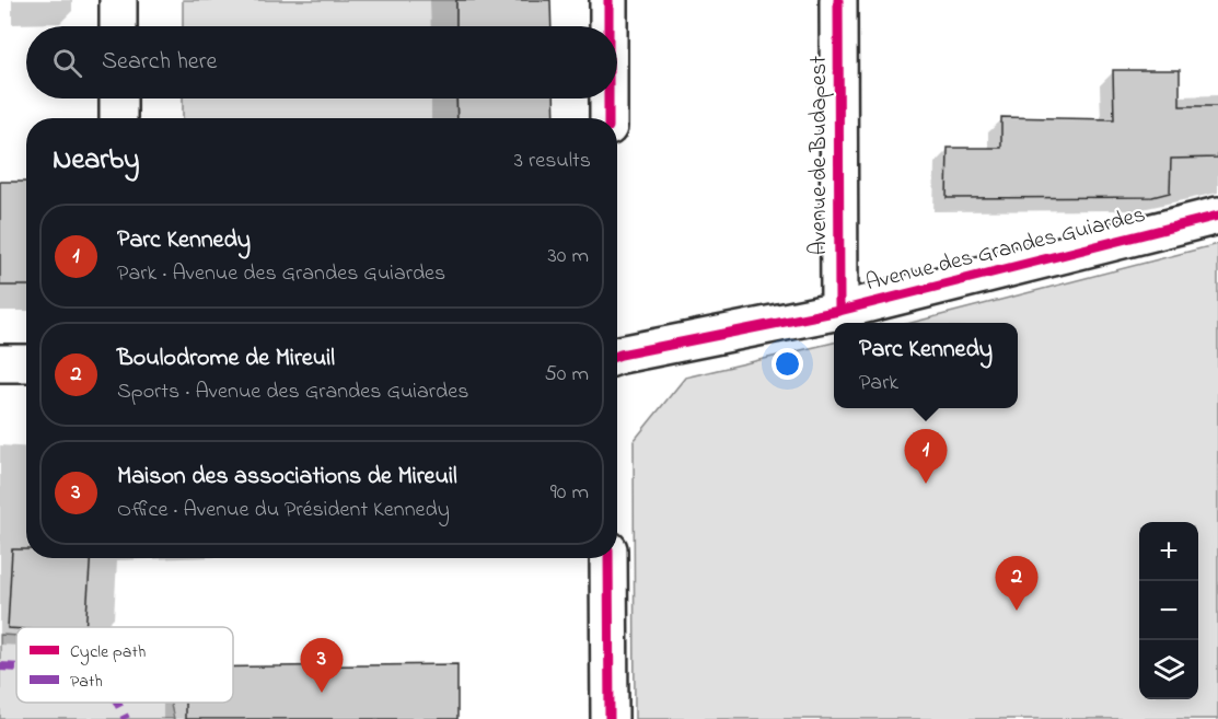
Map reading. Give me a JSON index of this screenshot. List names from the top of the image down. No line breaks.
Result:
{"streets":{"street":["Avenue de Budapest","Avenue des Grandes Guiardes"]},"crossings":[["Avenue de Budapest","Avenue des Grandes Guiardes"]],"legend":["Cycle path","Path"],"page":{"search":"Search here","heading":["Nearby","3 results"],"list":[{"mark":"1","name":"Parc Kennedy","note":"Park · Avenue des Grandes Guiardes","value":"30 m"},{"mark":"2","name":"Boulodrome de Mireuil","note":"Sports · Avenue des Grandes Guiardes","value":"50 m"},{"mark":"3","name":"Maison des associations de Mireuil","note":"Office · Avenue du Président Kennedy","value":"90 m"}],"popup":["Parc Kennedy","Park"],"pins":["1","2","3"],"map_buttons":["+","−"]}}
